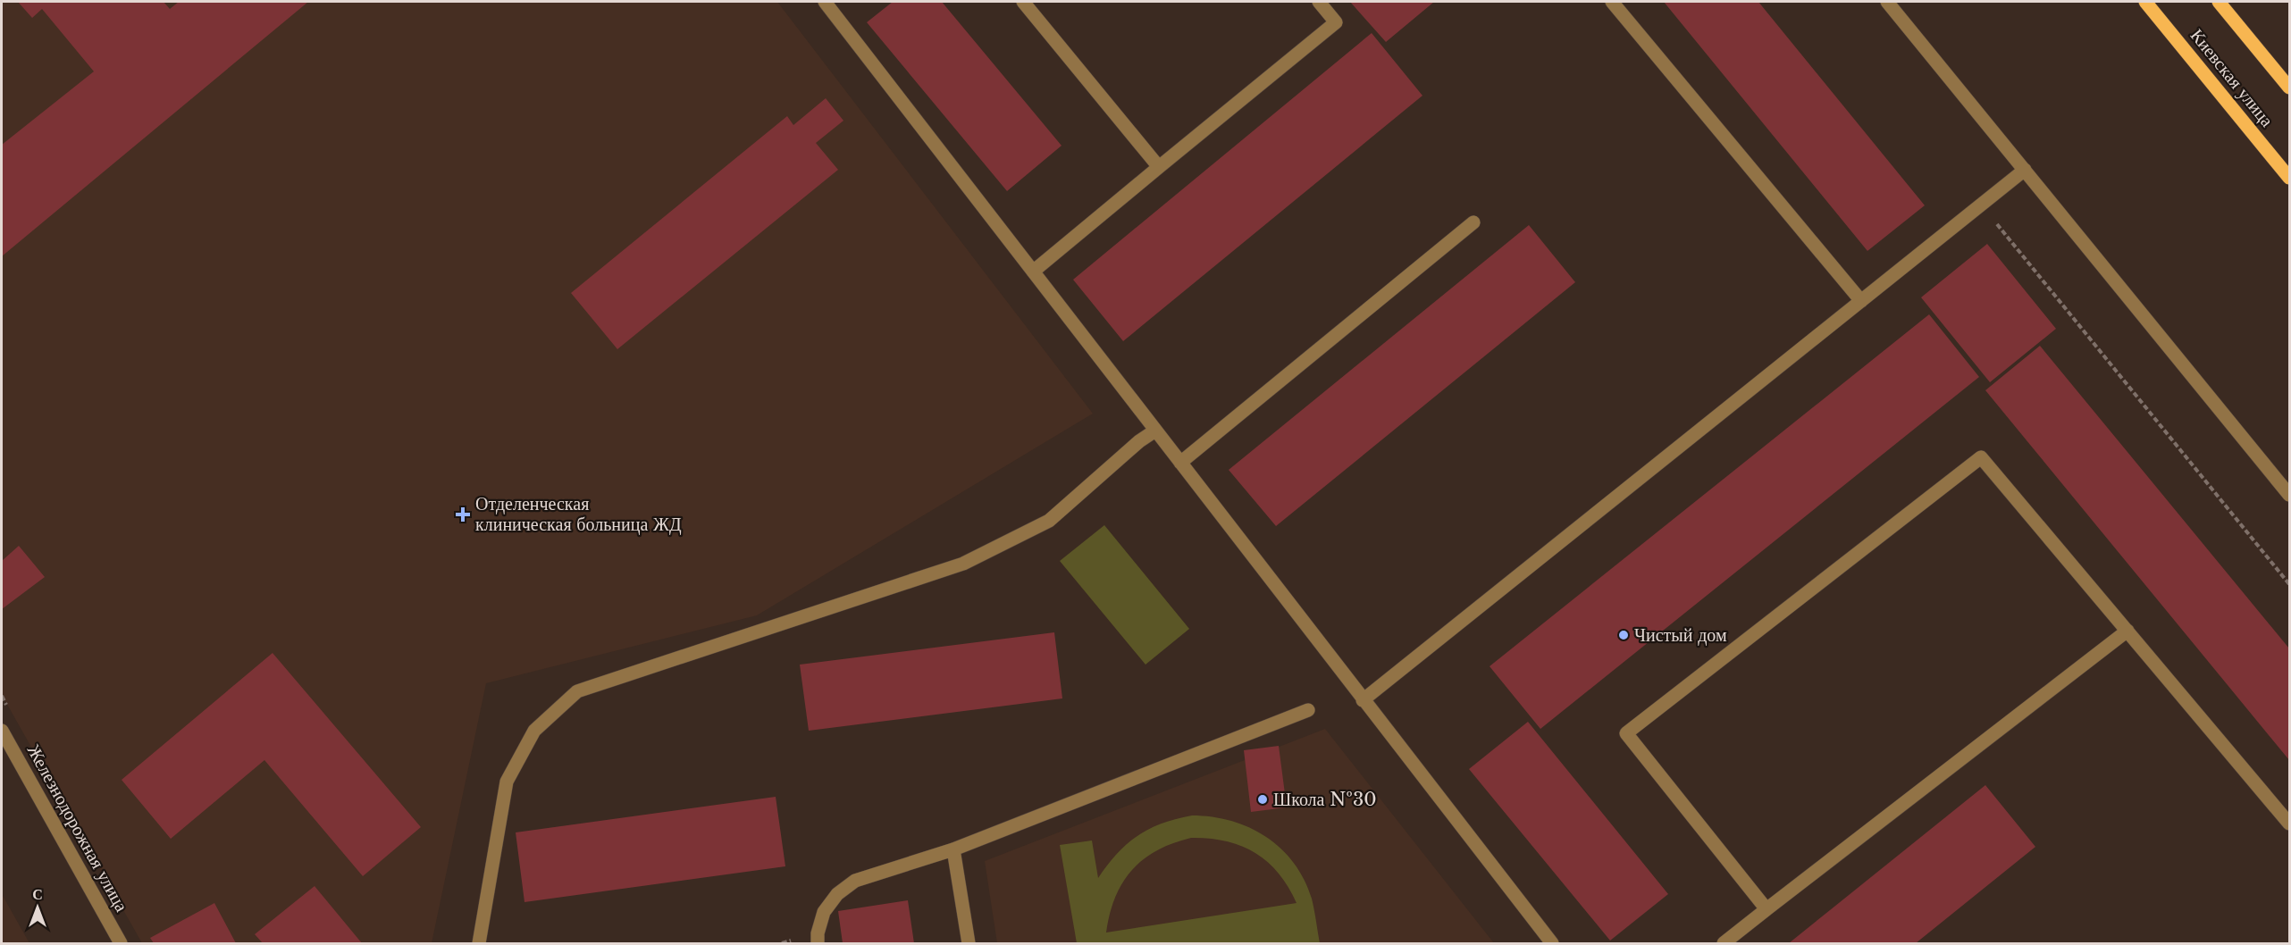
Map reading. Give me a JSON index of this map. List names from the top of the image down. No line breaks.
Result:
{"streets":{"main road":["Киевская улица"],"street":["Железнодорожная улица"]},"places":{"health":["Отделенческая клиническая больница ЖД"],"other":["Чистый дом","Школа №30"]},"north":"top"}
